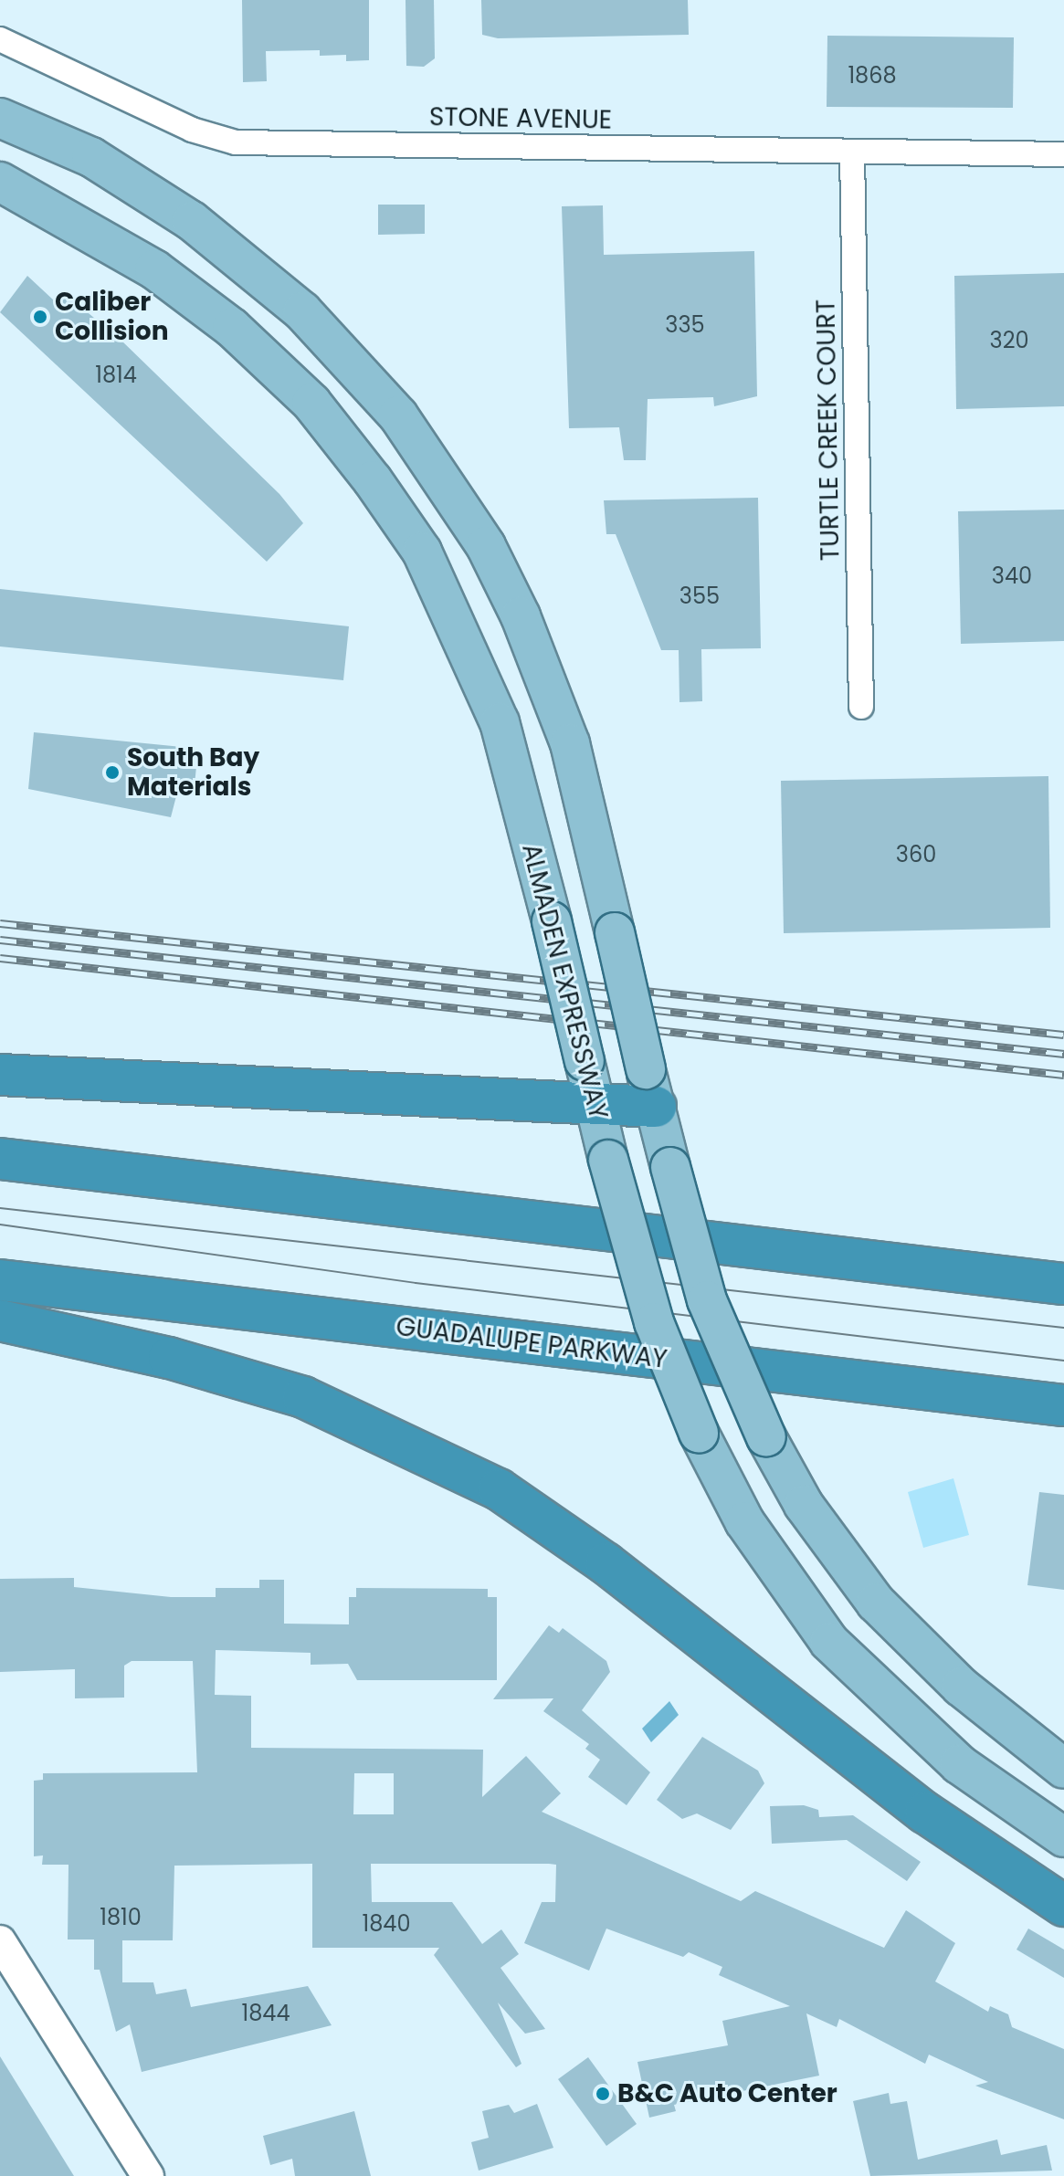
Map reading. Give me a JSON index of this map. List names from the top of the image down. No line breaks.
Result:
{"streets":{"highway":["GUADALUPE PARKWAY"],"main road":["ALMADEN EXPRESSWAY"],"street":["STONE AVENUE","TURTLE CREEK COURT"]},"crossings":[["STONE AVENUE","TURTLE CREEK COURT"]],"places":["Caliber Collision","South Bay Materials","B&C Auto Center"],"house_numbers":["1868","335","320","1814","340","355","360","1810","1840","1844"]}
